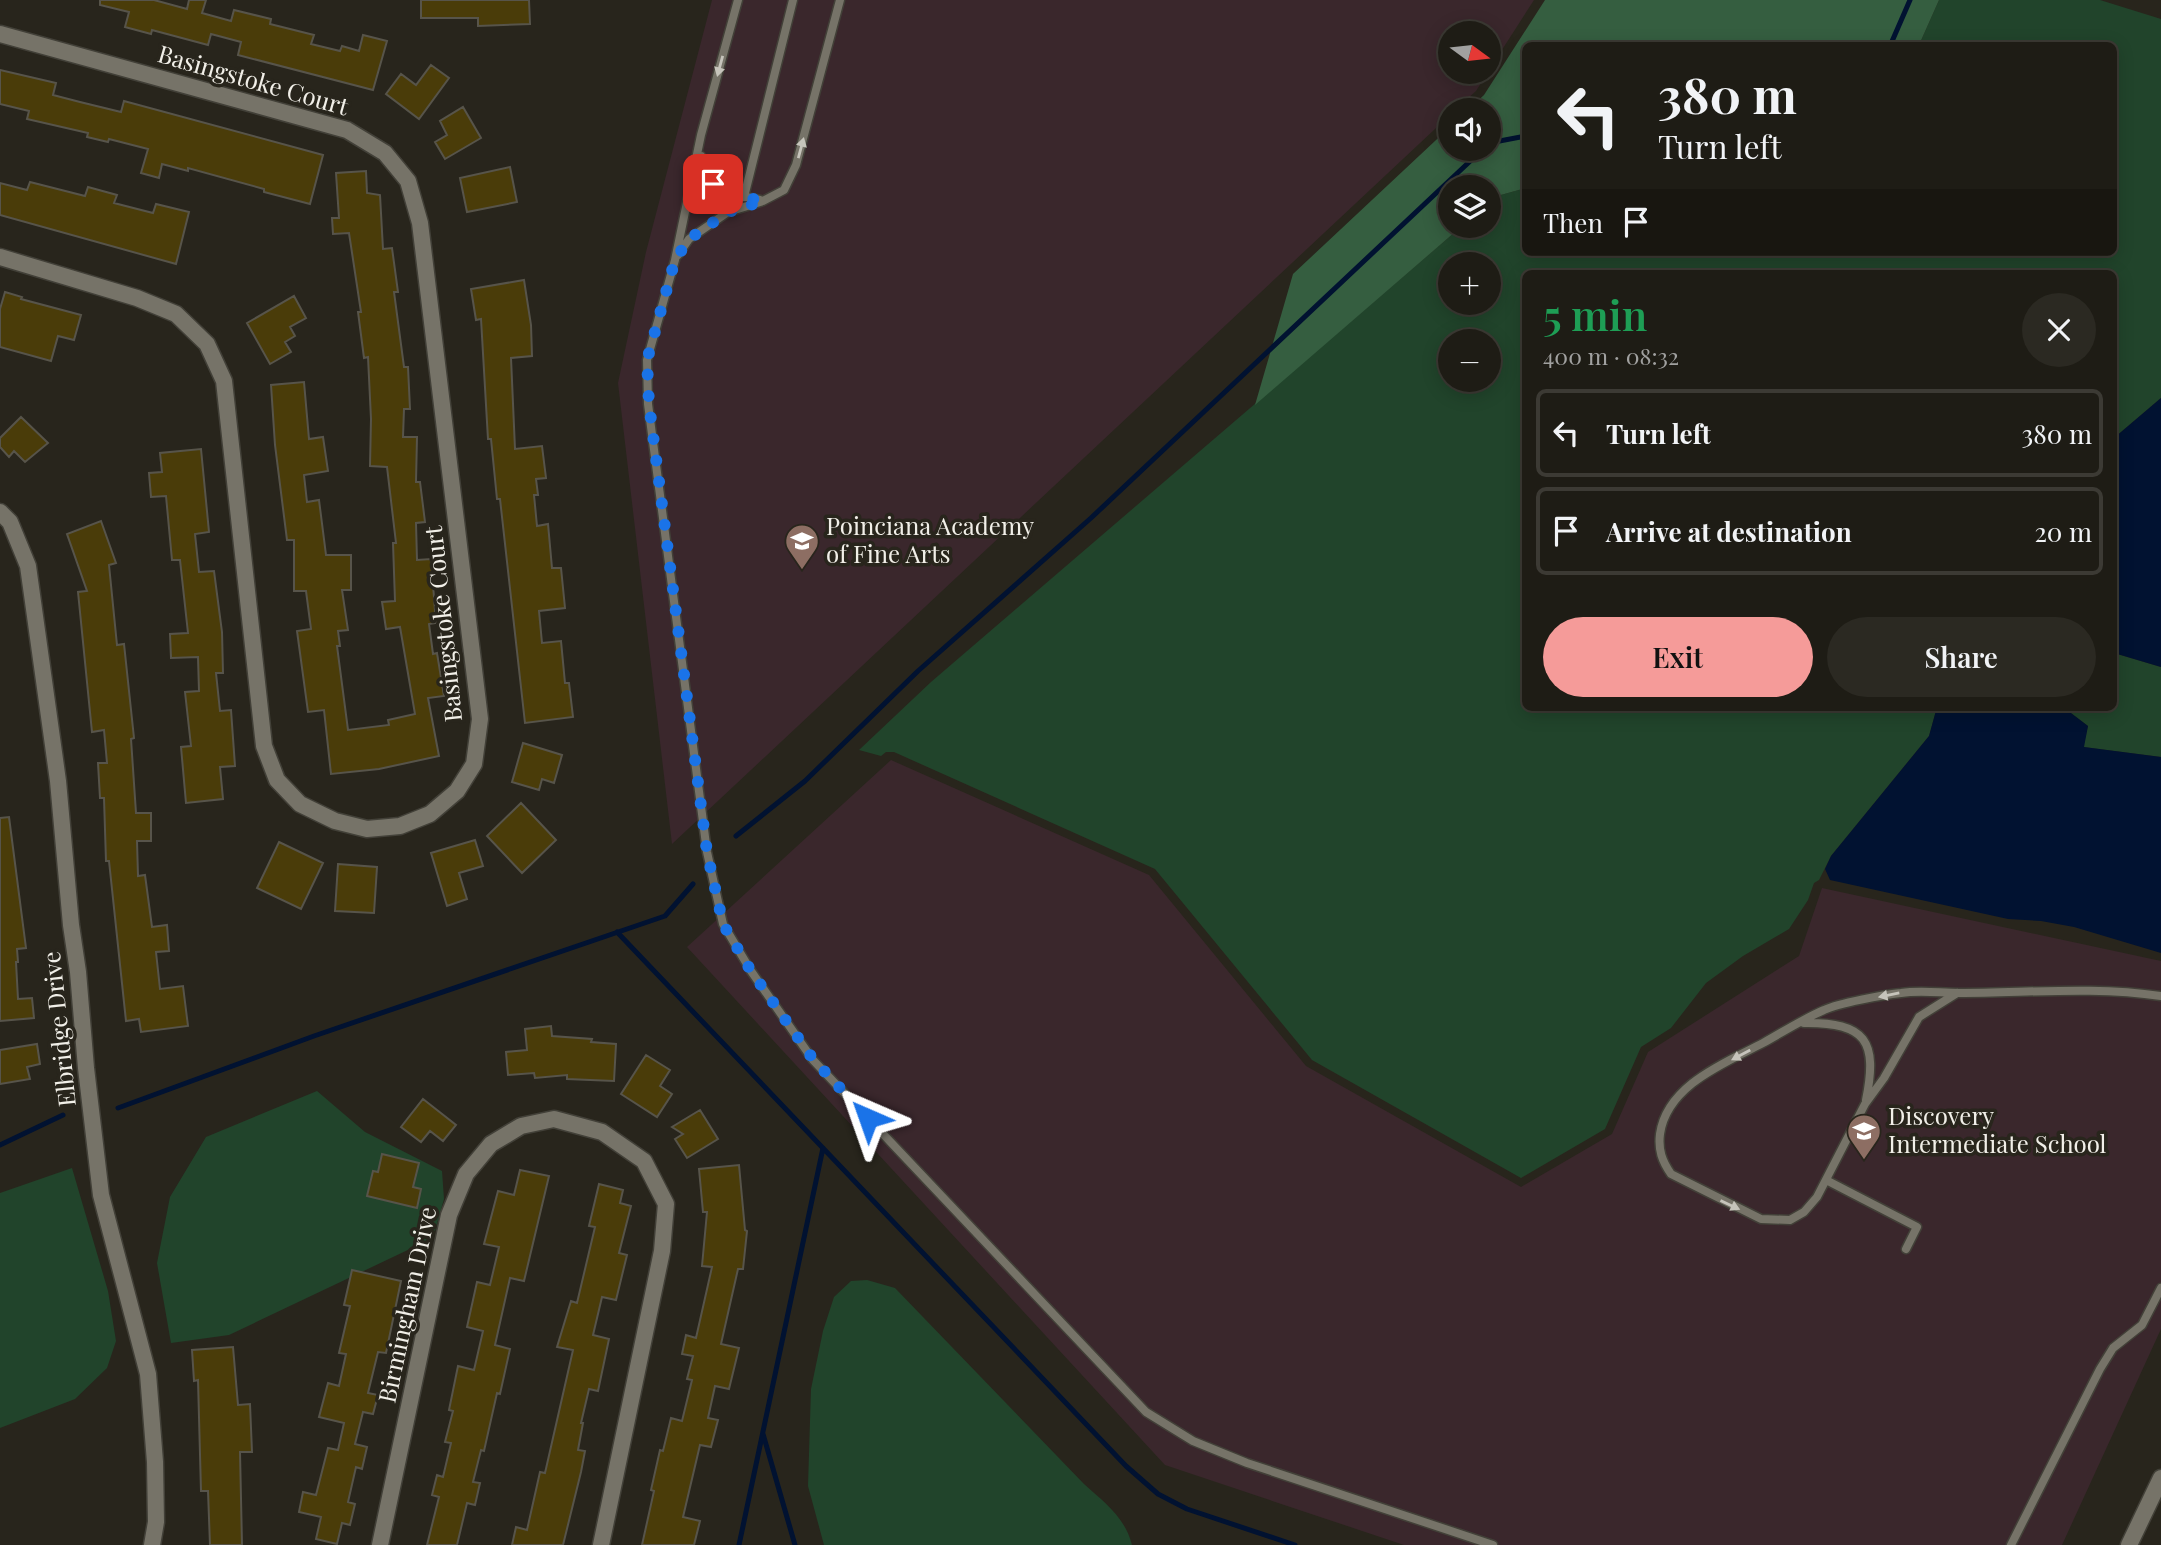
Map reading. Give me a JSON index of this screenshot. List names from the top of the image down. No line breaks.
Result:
{"streets":{"street":["Basingstoke Court","Elbridge Drive","Birmingham Drive"]},"places":{"school or university":["Poinciana Academy of Fine Arts","Discovery Intermediate School"]},"north":"right","page":{"map_buttons":["+","−"],"turn":["380 m","Turn left"],"then":"Then","heading":["5 min","400 m · 08:32"],"list":[{"name":"Turn left","value":"380 m"},{"name":"Arrive at destination","value":"20 m"}],"buttons":["Exit","Share"]}}
